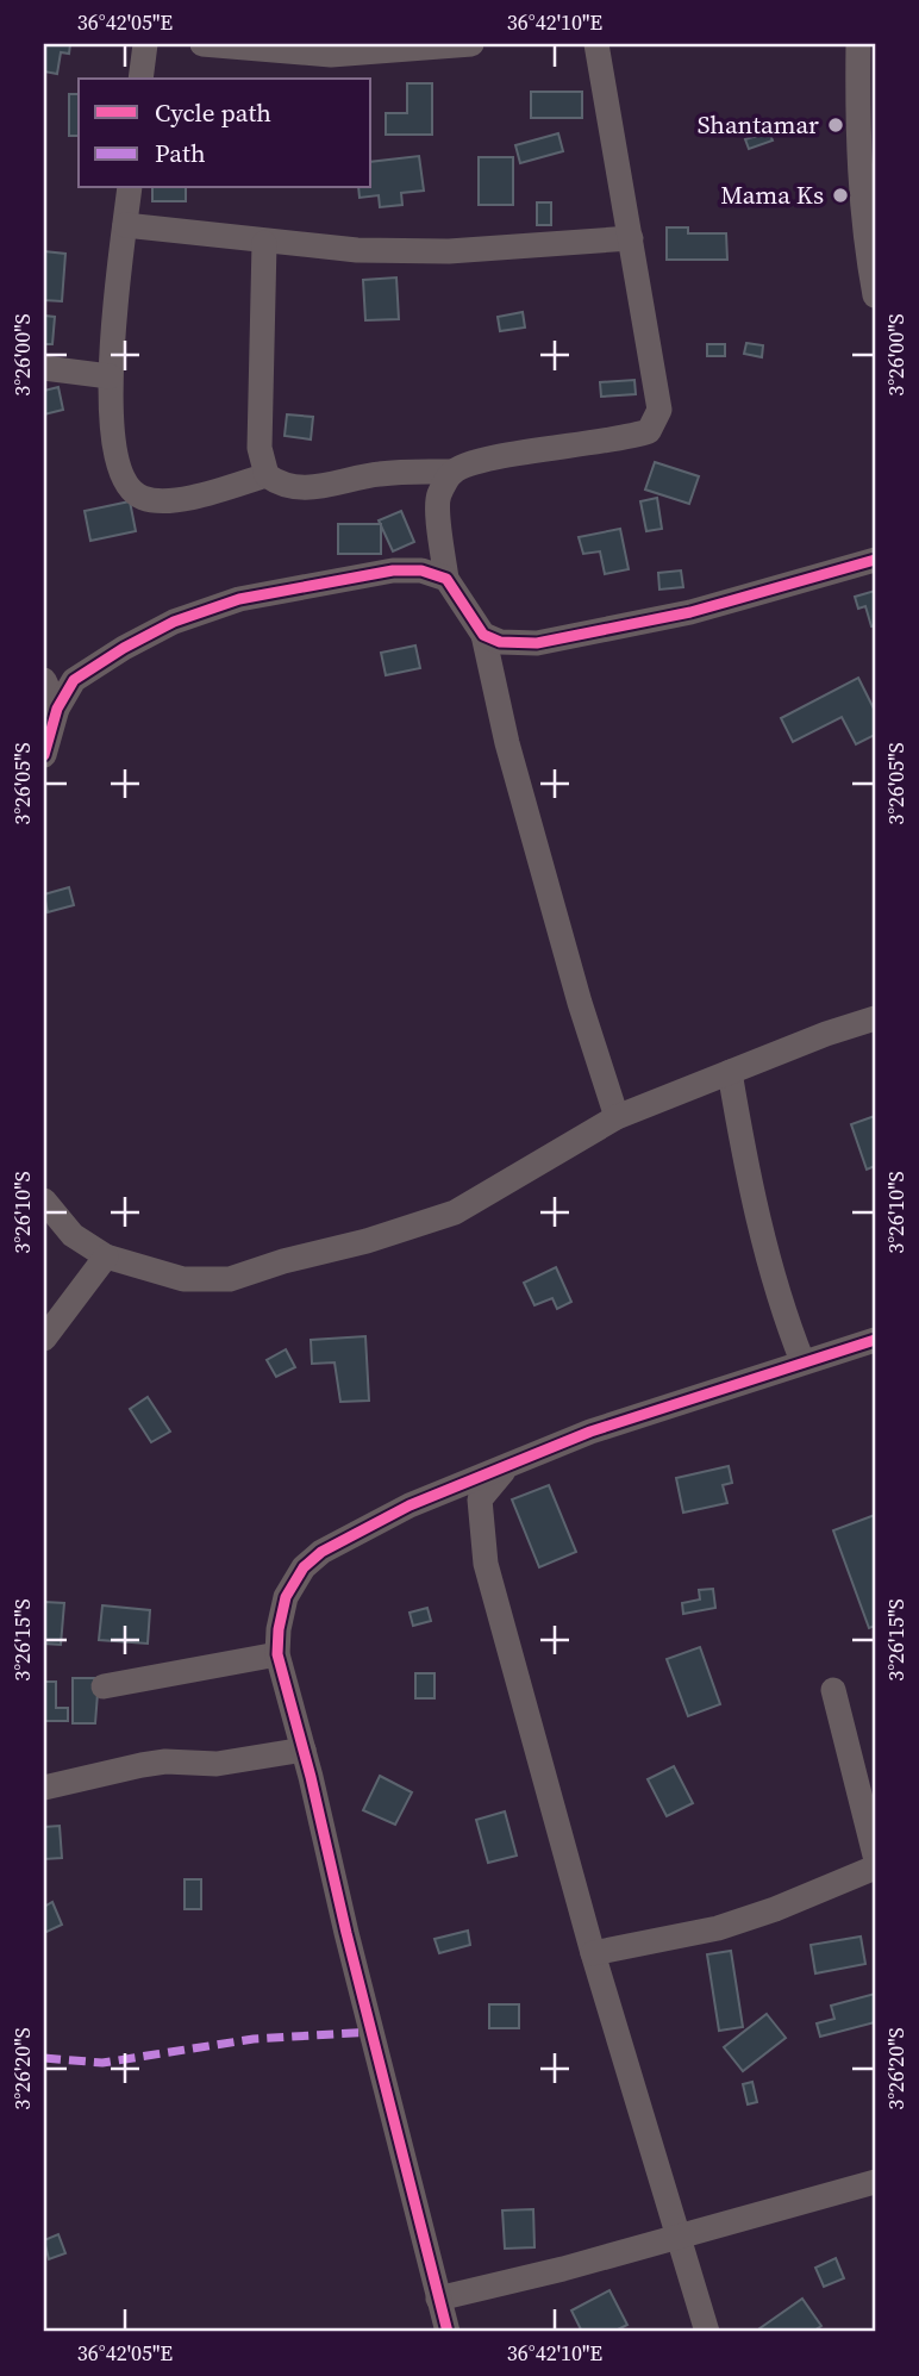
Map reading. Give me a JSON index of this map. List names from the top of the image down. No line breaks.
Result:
{"places":["Shantamar","Mama Ks"],"legend":["Cycle path","Path"],"coordinates":["36°42'05\"E","36°42'10\"E","3°26'00\"S","3°26'05\"S","3°26'10\"S","3°26'15\"S","3°26'20\"S"]}
